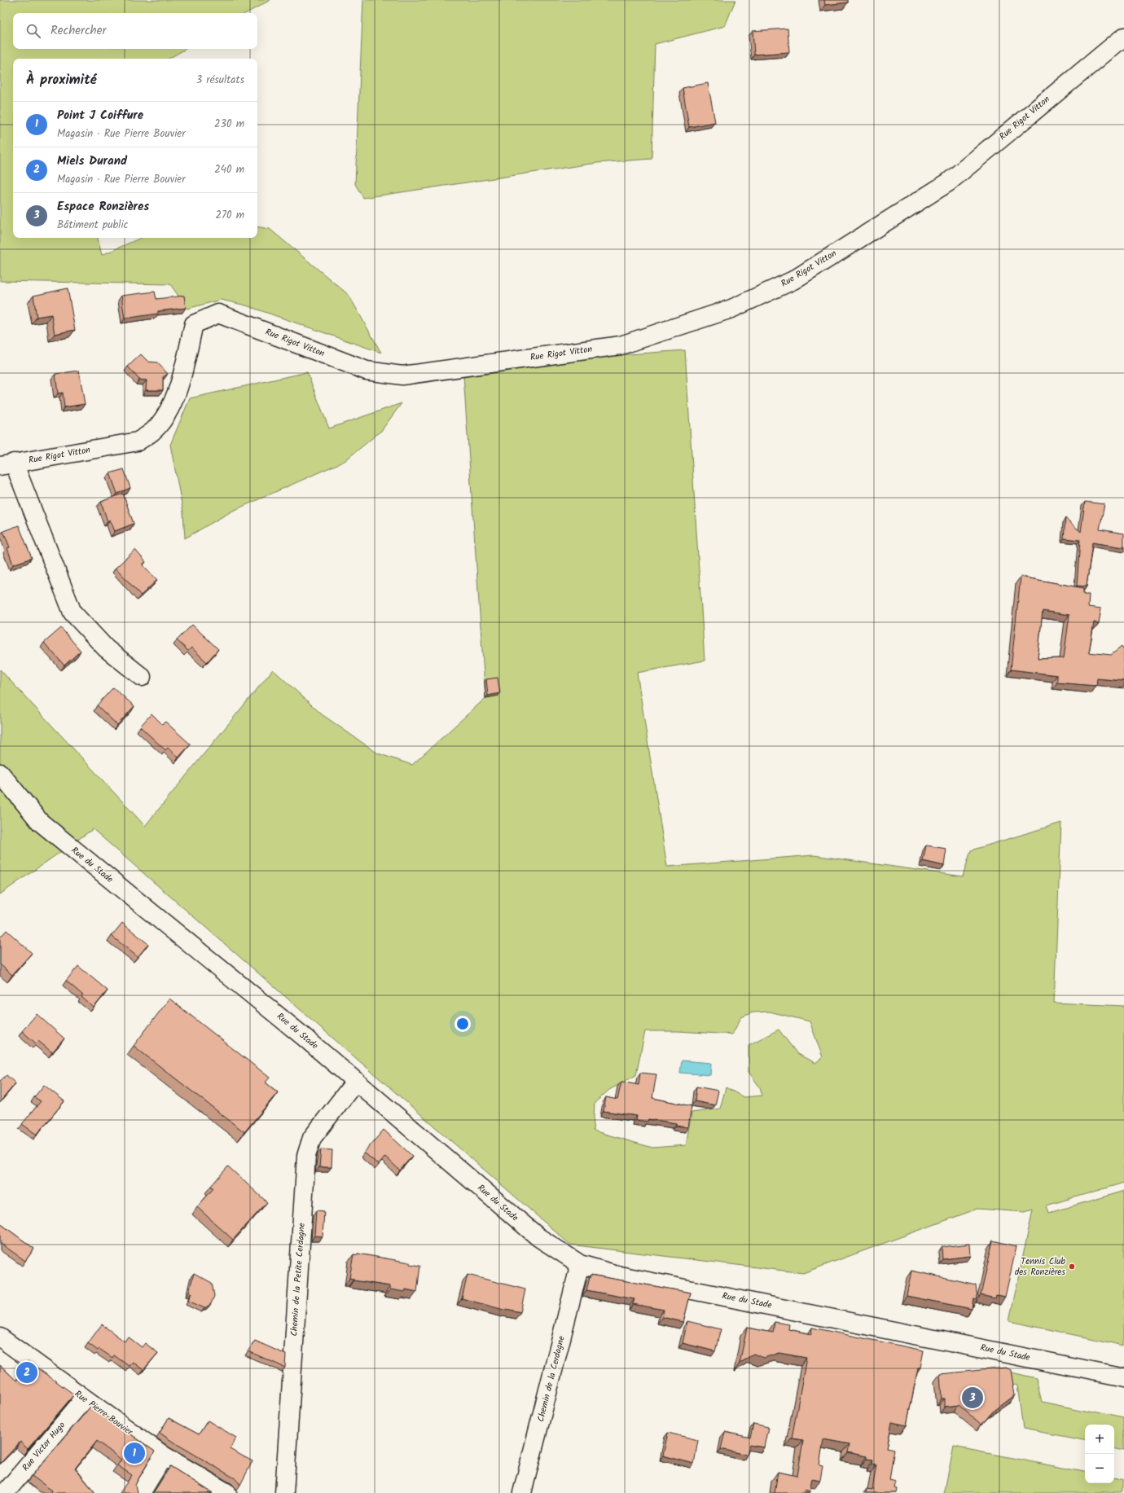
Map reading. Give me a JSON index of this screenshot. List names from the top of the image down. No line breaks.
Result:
{"streets":{"street":["Rue Rigot Vitton","Rue du Stade","Chemin de la Petite Cerdagne","Chemin de la Cerdagne","Rue Pierre Bouvier","Rue Victor Hugo"]},"crossings":[["Rue du Stade","Chemin de la Petite Cerdagne"],["Rue du Stade","Chemin de la Cerdagne"],["Rue Pierre Bouvier","Rue Victor Hugo"]],"places":["Tennis Club des Ronzières"],"page":{"search":"Rechercher","heading":["À proximité","3 résultats"],"list":[{"mark":"1","name":"Point J Coiffure","note":"Magasin · Rue Pierre Bouvier","value":"230 m"},{"mark":"2","name":"Miels Durand","note":"Magasin · Rue Pierre Bouvier","value":"240 m"},{"mark":"3","name":"Espace Ronzières","note":"Bâtiment public","value":"270 m"}],"pins":["2","3","1"],"map_buttons":["+","−"]}}
